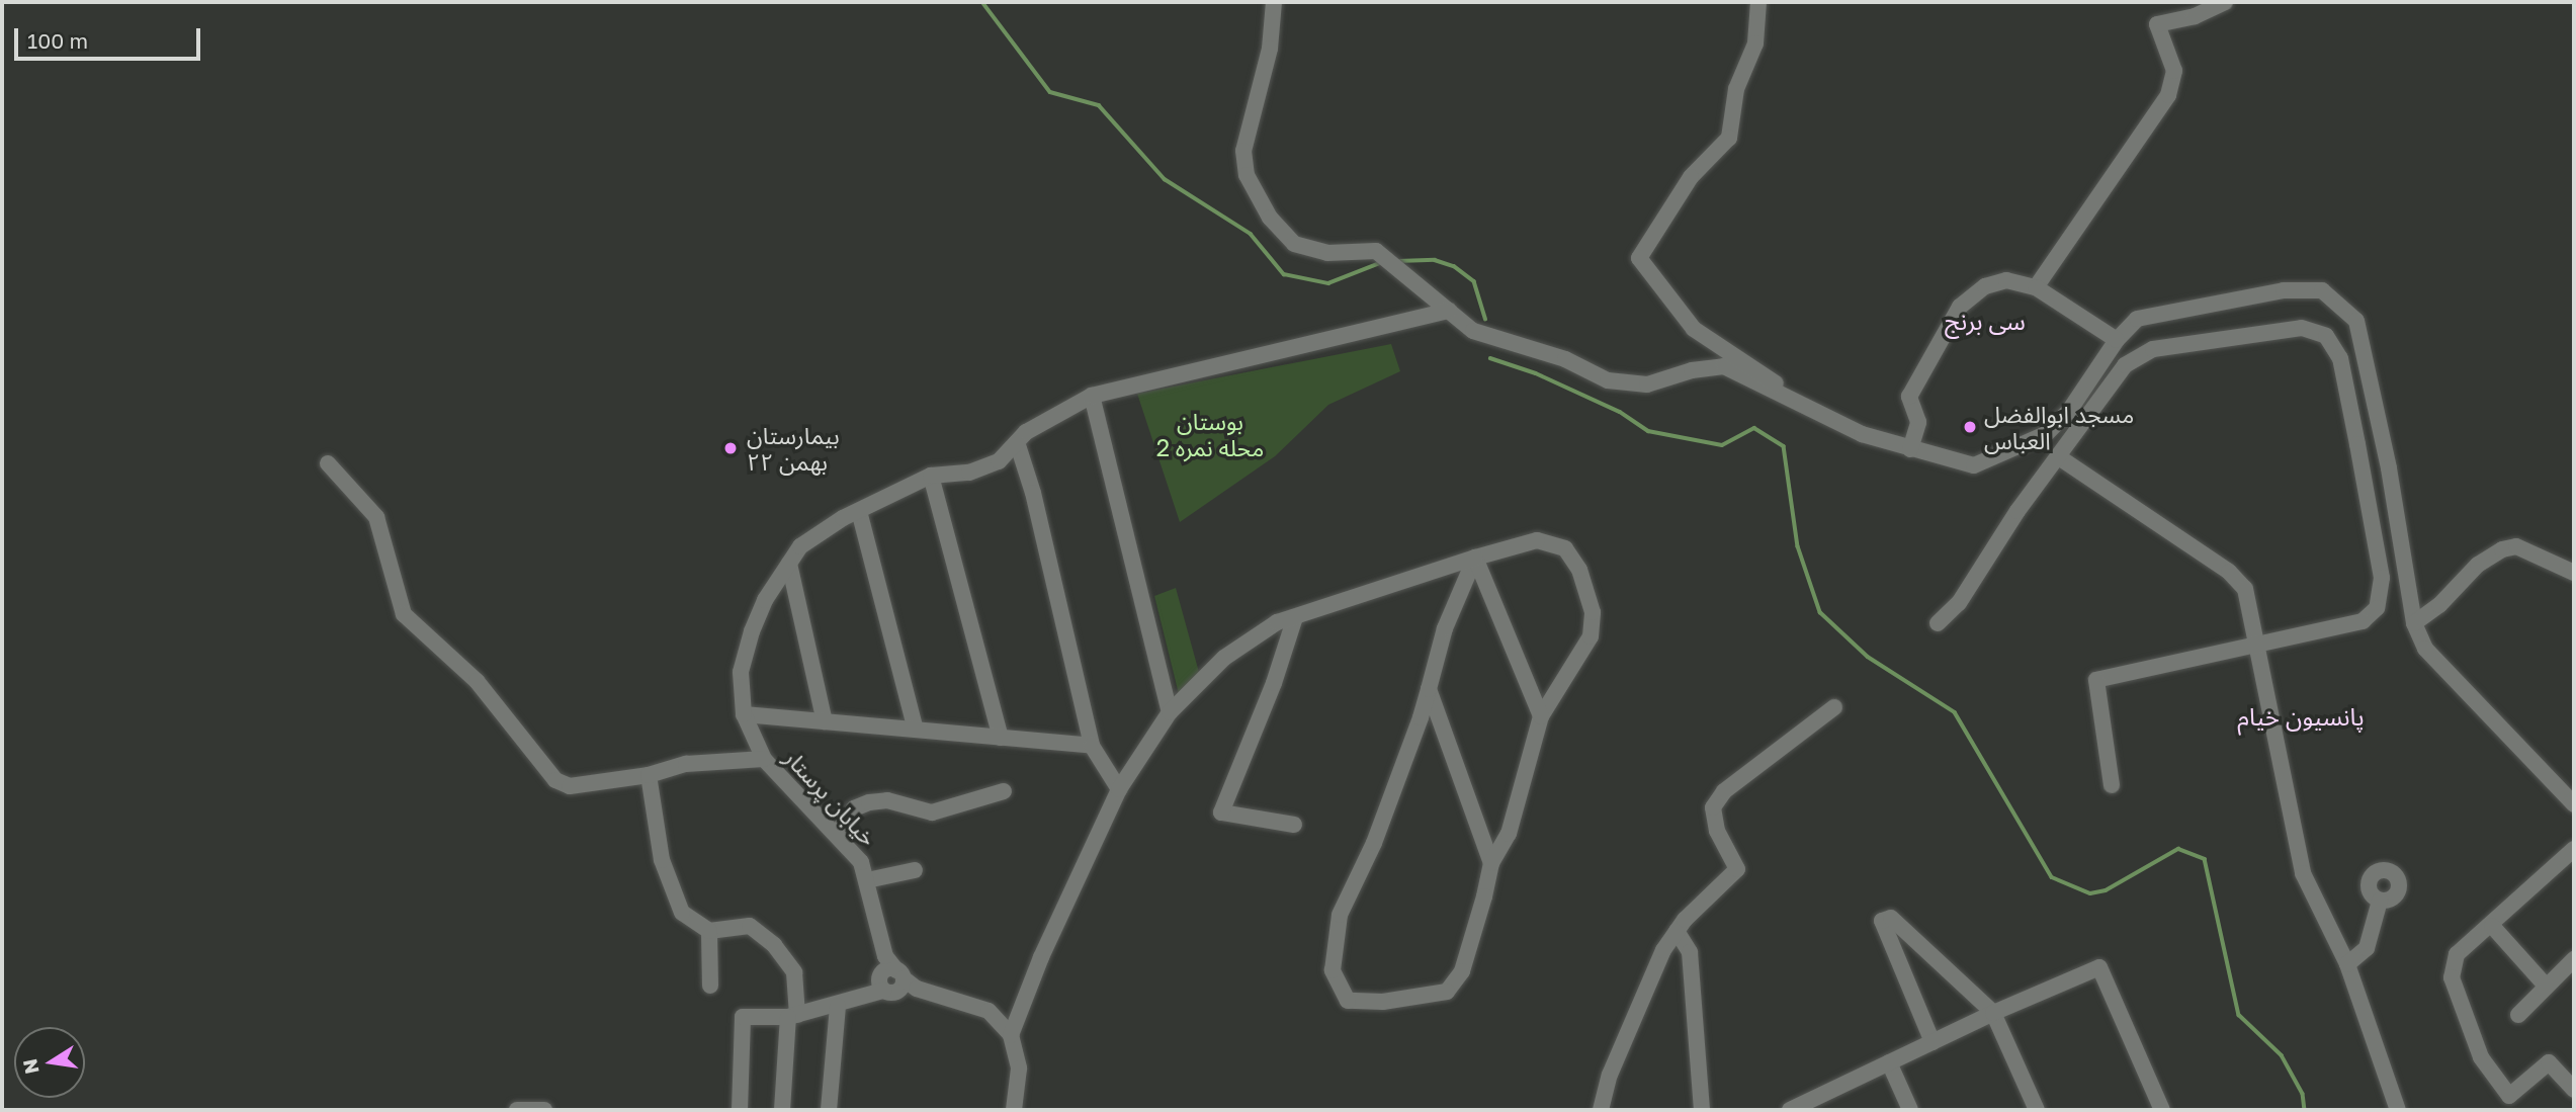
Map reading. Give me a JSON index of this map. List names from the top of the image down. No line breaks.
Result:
{"streets":{"street":["خیابان پرستار"]},"districts":["سی برنج","پانسیون خیام"],"parks":["بوستان محله نمره 2"],"places":["مسجد ابوالفضل العباس","بیمارستان ۲۲ بهمن"],"scale_bar":"100 m","north":"left"}
